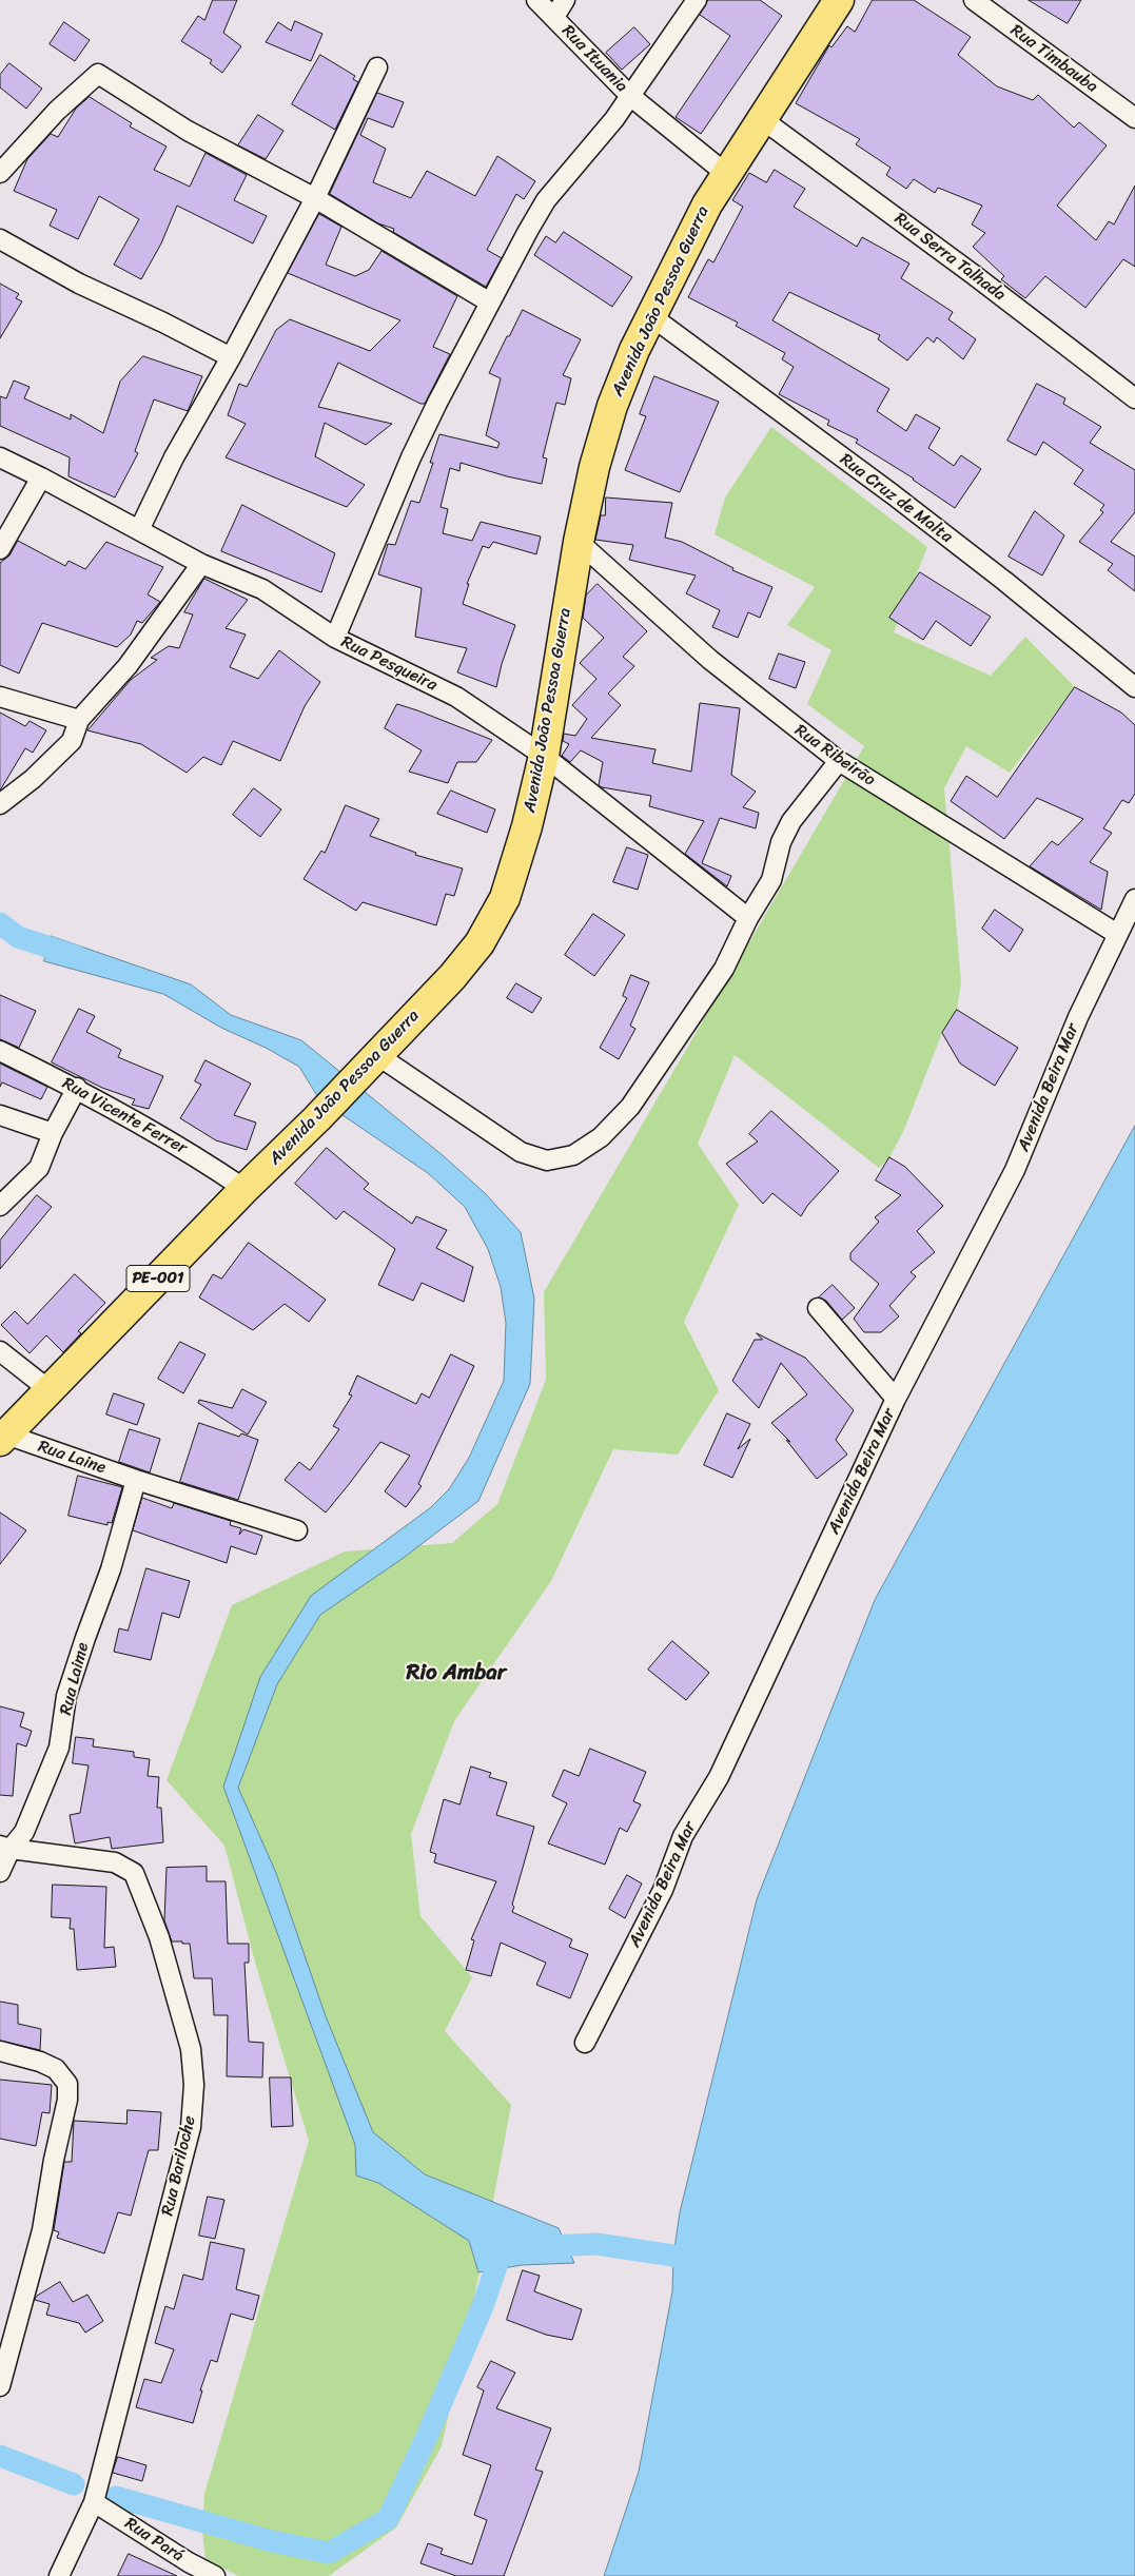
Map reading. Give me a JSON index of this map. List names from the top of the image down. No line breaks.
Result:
{"streets":{"main road":["Avenida João Pessoa Guerra","PE-001"],"street":["Rua Ituania","Rua Timbauba","Rua Serra Talhada","Rua Cruz de Malta","Rua Pesqueira","Rua Ribeirão","Avenida Beira Mar","Rua Vicente Ferrer","Rua Laine","Rua Laime","Rua Bariloche","Rua Pará"]},"crossings":[["Rua Ituania","Avenida João Pessoa Guerra"],["Rua Serra Talhada","Avenida João Pessoa Guerra"],["Avenida João Pessoa Guerra","Rua Cruz de Malta"],["Avenida João Pessoa Guerra","Rua Pesqueira"],["Avenida João Pessoa Guerra","Rua Ribeirão"],["Avenida João Pessoa Guerra","Rua Vicente Ferrer"],["Avenida João Pessoa Guerra","Rua Laine"],["Rua Ribeirão","Avenida Beira Mar"],["Rua Laine","Rua Laime"],["Rua Laime","Rua Bariloche"],["Rua Bariloche","Rua Pará"]],"districts":["Rio Ambar"]}
